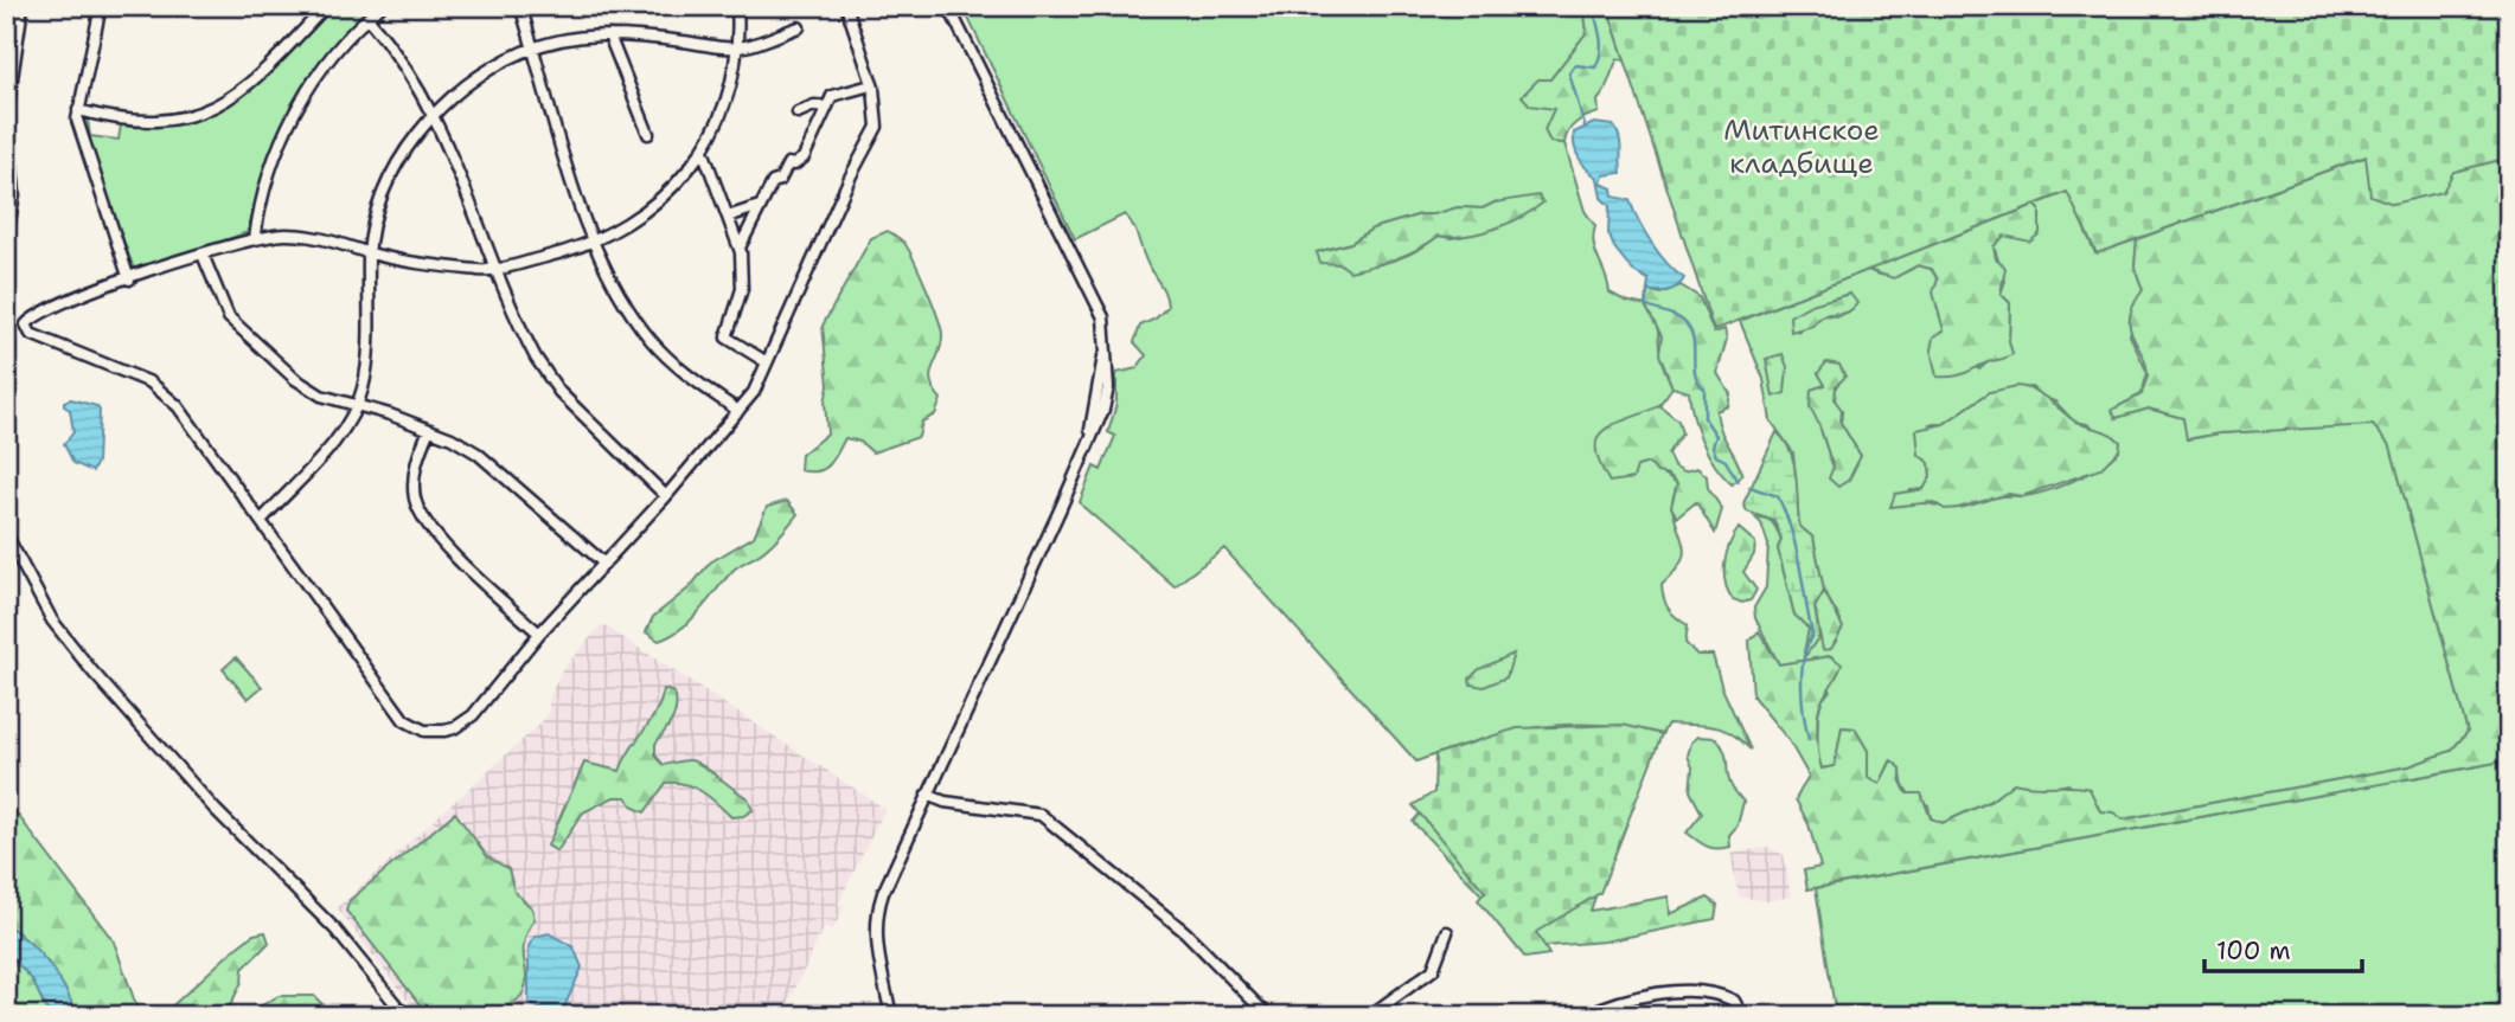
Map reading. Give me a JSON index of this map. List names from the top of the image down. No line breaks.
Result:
{"parks":["Митинское кладбище"],"scale_bar":"100 m"}
